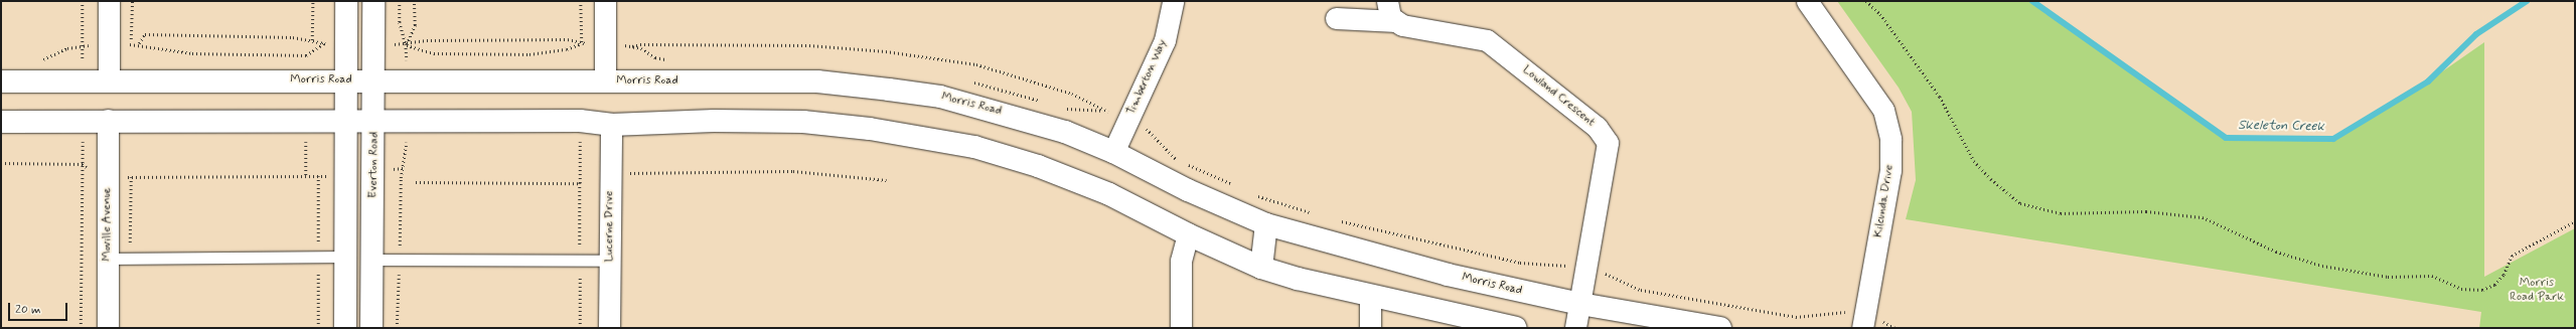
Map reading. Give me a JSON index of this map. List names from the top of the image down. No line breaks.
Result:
{"streets":{"street":["Timberton Way","Morris Road","Lowland Crescent","Everton Road","Kilcunda Drive","Moville Avenue","Lucerne Drive"]},"crossings":[["Timberton Way","Morris Road"],["Morris Road","Lowland Crescent"],["Morris Road","Everton Road"]],"water":["Skeleton Creek"],"parks":["Morris Road Park"],"scale_bar":"20 m"}
